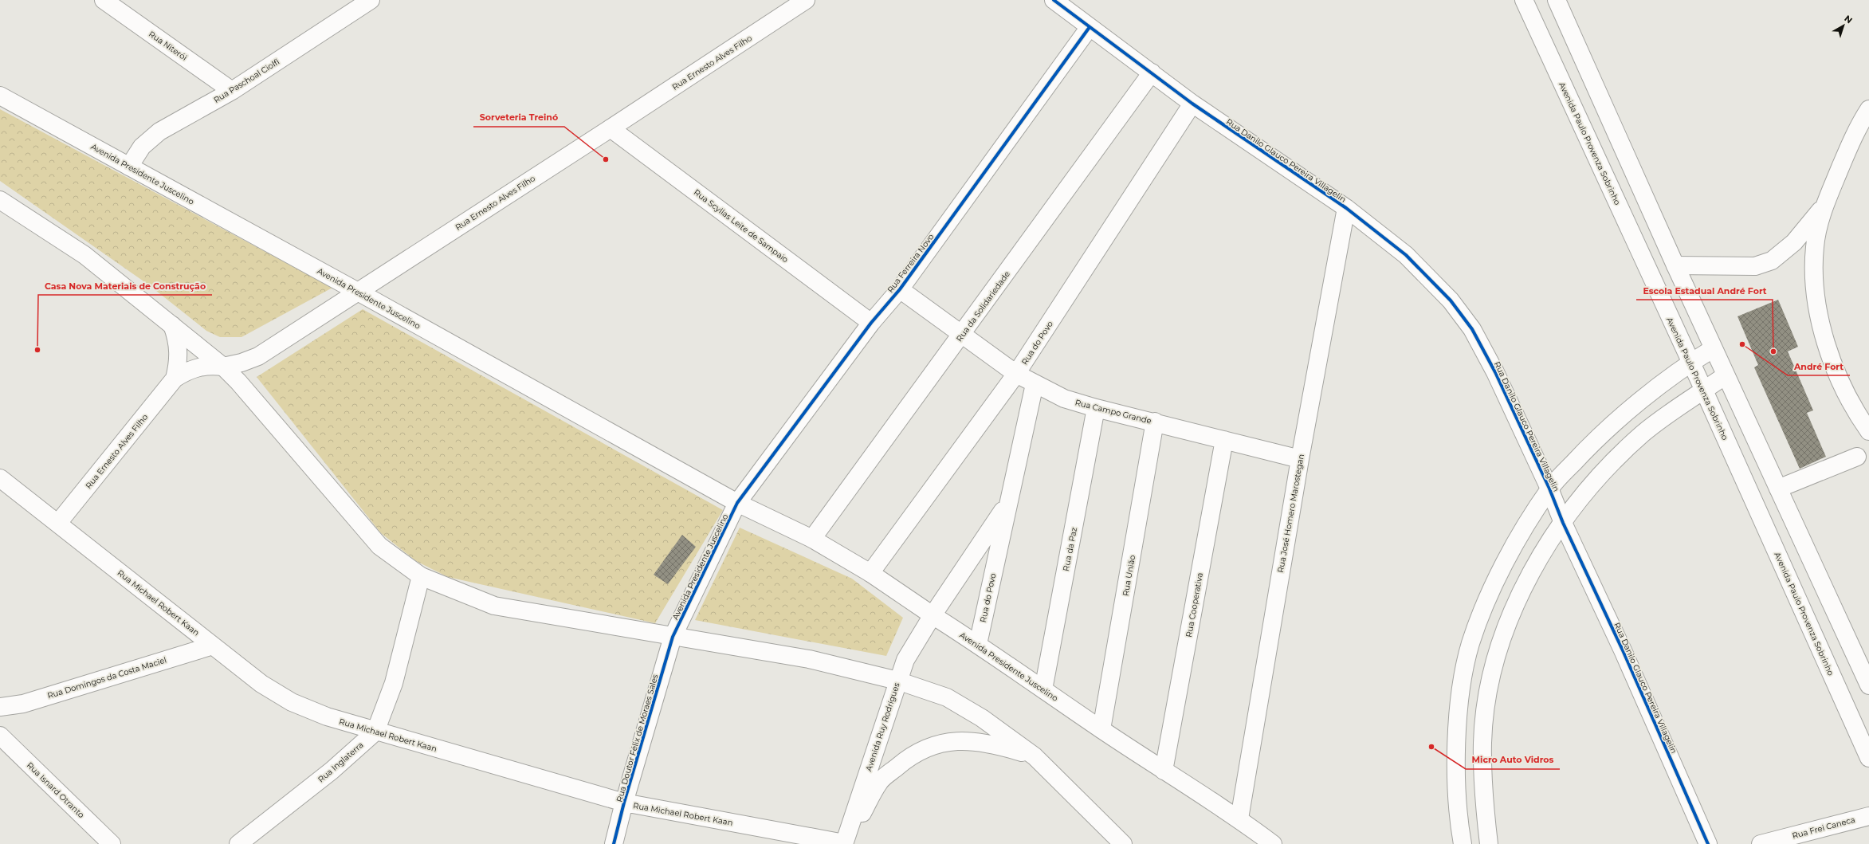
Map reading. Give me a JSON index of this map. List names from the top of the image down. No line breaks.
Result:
{"streets":{"street":["Rua Niterói","Rua Ernesto Alves Filho","Rua Paschoal Ciolfi","Avenida Paulo Provenza Sobrinho","Rua Danilo Glauco Pereira Villagelin","Avenida Presidente Juscelino","Rua Scyllas Leite de Sampaio","Rua Ferreira Novo","Rua da Solidariedade","Rua do Povo","Rua Campo Grande","Rua José Homero Marostegan","Rua da Paz","Rua União","Rua Michael Robert Kaan","Rua Cooperativa","Rua Domingos da Costa Maciel","Avenida Ruy Rodrigues","Rua Doutor Félix de Moraes Sales","Rua Inglaterra","Rua Isnard Otranto","Rua Frei Caneca"]},"crossings":[["Rua Niterói","Rua Paschoal Ciolfi"],["Rua Ernesto Alves Filho","Avenida Presidente Juscelino"],["Rua Ernesto Alves Filho","Rua Scyllas Leite de Sampaio"],["Rua Ernesto Alves Filho","Rua Michael Robert Kaan"],["Rua Paschoal Ciolfi","Avenida Presidente Juscelino"],["Rua Danilo Glauco Pereira Villagelin","Rua Ferreira Novo"],["Rua Danilo Glauco Pereira Villagelin","Rua da Solidariedade"],["Rua Danilo Glauco Pereira Villagelin","Rua do Povo"],["Rua Danilo Glauco Pereira Villagelin","Rua José Homero Marostegan"],["Avenida Presidente Juscelino","Rua Ferreira Novo"],["Avenida Presidente Juscelino","Rua da Solidariedade"],["Avenida Presidente Juscelino","Rua do Povo"],["Avenida Presidente Juscelino","Rua José Homero Marostegan"],["Avenida Presidente Juscelino","Rua da Paz"],["Avenida Presidente Juscelino","Rua União"],["Avenida Presidente Juscelino","Rua Cooperativa"],["Avenida Presidente Juscelino","Avenida Ruy Rodrigues"],["Avenida Presidente Juscelino","Rua Doutor Félix de Moraes Sales"],["Rua Scyllas Leite de Sampaio","Rua Ferreira Novo"],["Rua Ferreira Novo","Rua Campo Grande"],["Rua da Solidariedade","Rua Campo Grande"],["Rua do Povo","Rua Campo Grande"],["Rua do Povo","Avenida Ruy Rodrigues"],["Rua Campo Grande","Rua José Homero Marostegan"],["Rua Campo Grande","Rua da Paz"],["Rua Campo Grande","Rua União"],["Rua Campo Grande","Rua Cooperativa"],["Rua Michael Robert Kaan","Rua Domingos da Costa Maciel"],["Rua Michael Robert Kaan","Avenida Ruy Rodrigues"],["Rua Michael Robert Kaan","Rua Doutor Félix de Moraes Sales"],["Rua Michael Robert Kaan","Rua Inglaterra"]],"places":["Sorveteria Treinó","André Fort","Casa Nova Materiais de Construção","Escola Estadual André Fort","Micro Auto Vidros"],"north":"top right"}
